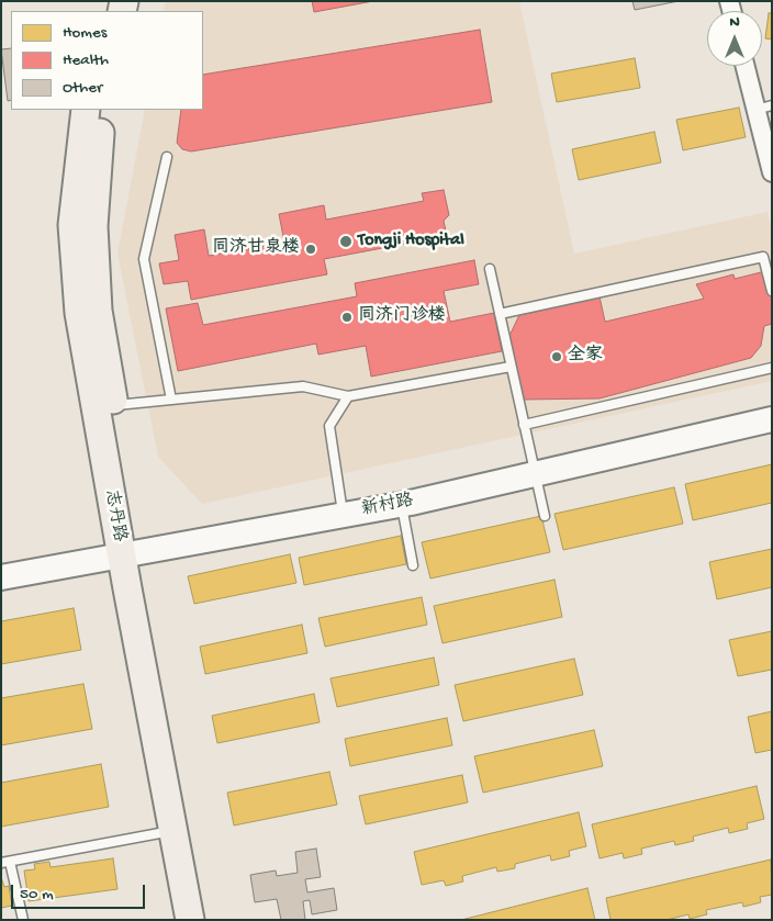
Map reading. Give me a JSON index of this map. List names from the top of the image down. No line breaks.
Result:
{"streets":{"main road":["新村路","志丹路"]},"crossings":[["新村路","志丹路"]],"places":["Tongji Hospital","同济甘泉楼","同济门诊楼","全家"],"legend":["Homes","Health","Other"],"scale_bar":"50 m","north":"top"}
